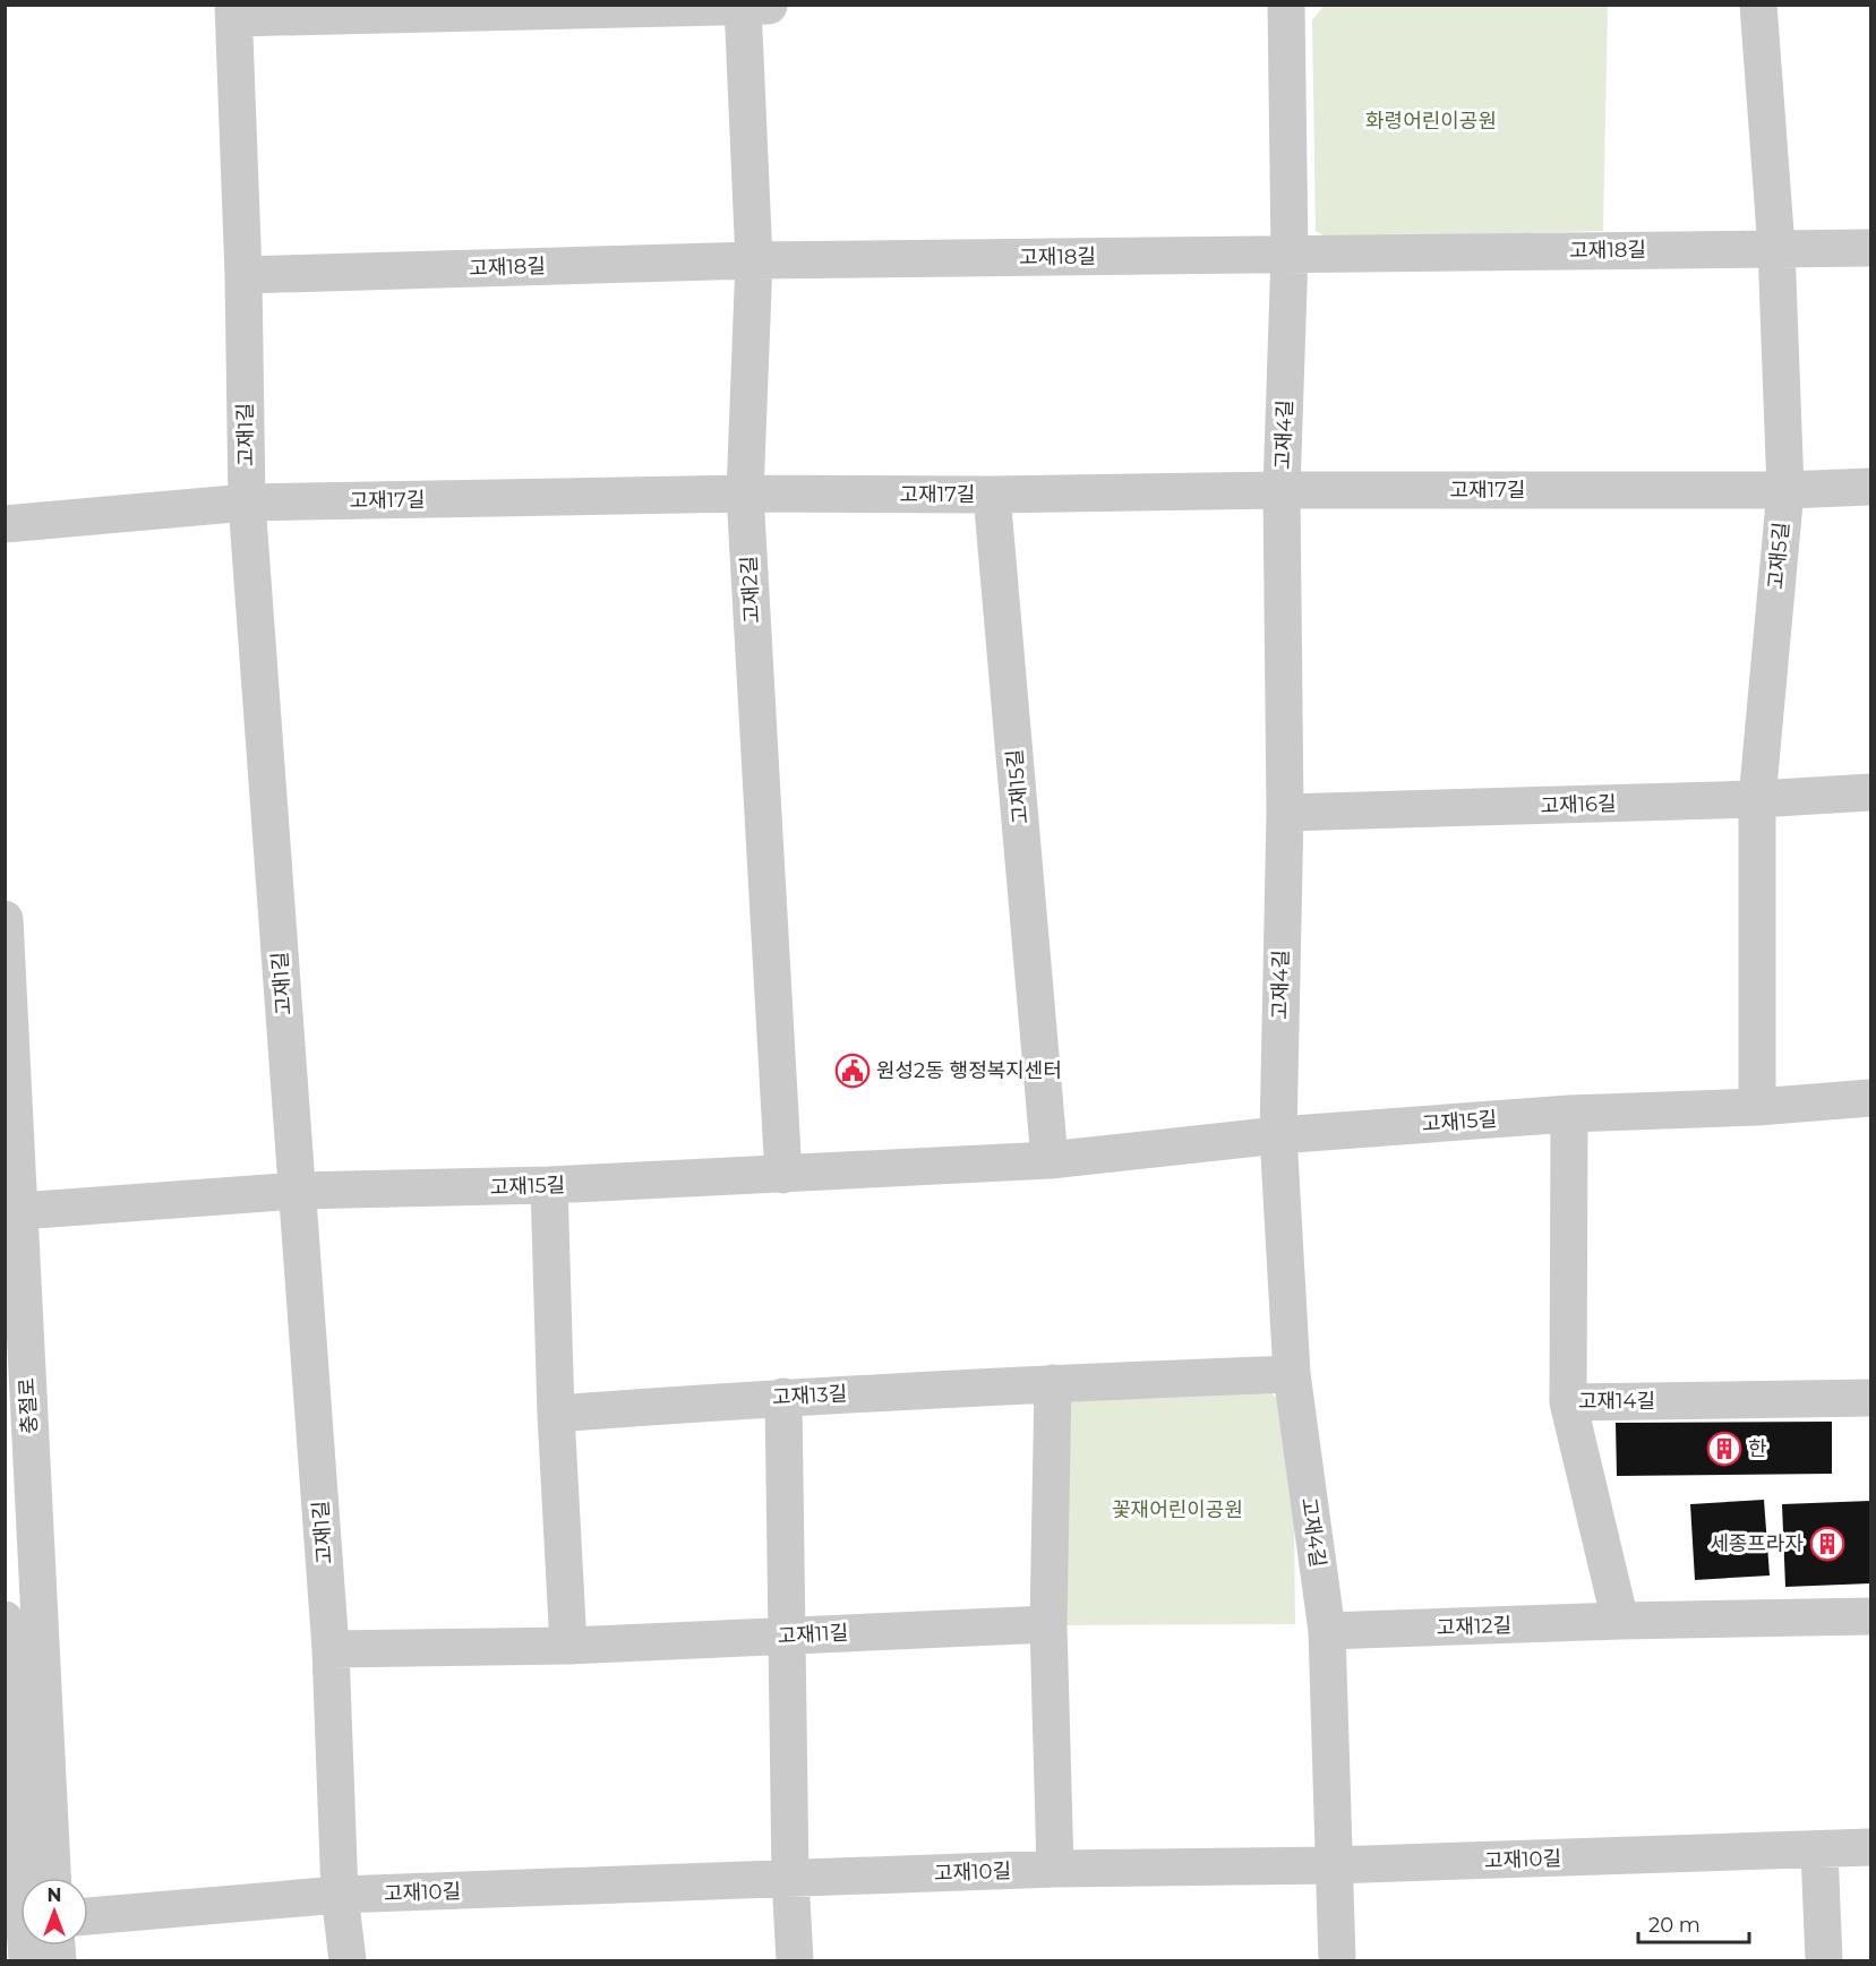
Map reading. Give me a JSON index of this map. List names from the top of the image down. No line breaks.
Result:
{"streets":{"street":["고재18길","고재1길","고재4길","고재17길","고재5길","고재2길","고재15길","고재16길","고재13길","고재14길","충절로","고재12길","고재11길","고재10길"]},"crossings":[["고재18길","고재1길"],["고재18길","고재4길"],["고재18길","고재5길"],["고재18길","고재2길"],["고재1길","고재17길"],["고재1길","고재15길"],["고재1길","고재11길"],["고재1길","고재10길"],["고재4길","고재17길"],["고재4길","고재15길"],["고재4길","고재16길"],["고재4길","고재13길"],["고재4길","고재12길"],["고재4길","고재10길"],["고재17길","고재5길"],["고재17길","고재2길"],["고재17길","고재15길"],["고재5길","고재15길"],["고재5길","고재16길"],["고재2길","고재15길"],["고재15길","고재14길"],["고재15길","충절로"]],"parks":["화령어린이공원","꽃재어린이공원"],"places":{"public building":["원성2동 행정복지센터"],"building":["한","세종프라자"]},"scale_bar":"20 m","north":"top"}
